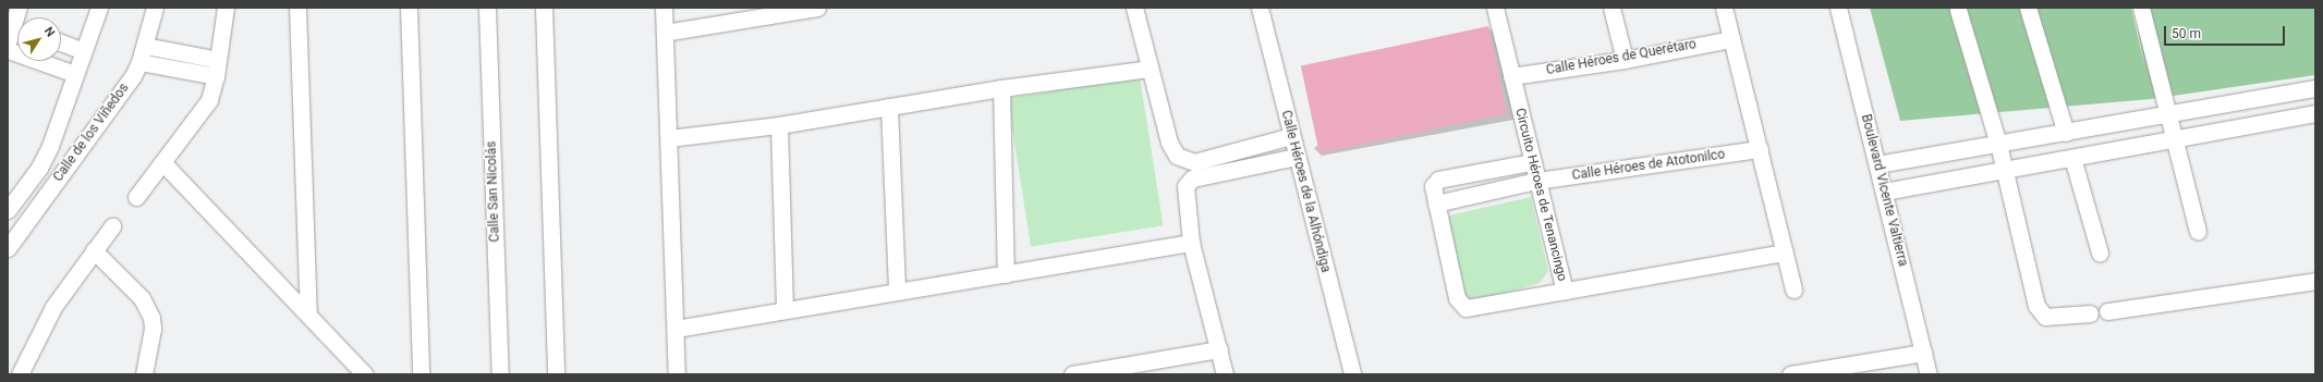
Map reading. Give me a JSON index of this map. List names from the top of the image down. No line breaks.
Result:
{"streets":{"street":["Calle Héroes de Querétaro","Calle de los Viñedos","Calle Héroes de Atotonilco","Boulevard Vicente Valtierra","Calle San Nicolás","Calle Héroes de la Alhóndiga","Circuito Héroes de Tenancingo"]},"crossings":[["Calle Héroes de Querétaro","Circuito Héroes de Tenancingo"],["Calle Héroes de Atotonilco","Circuito Héroes de Tenancingo"]],"scale_bar":"50 m","north":"top right"}
